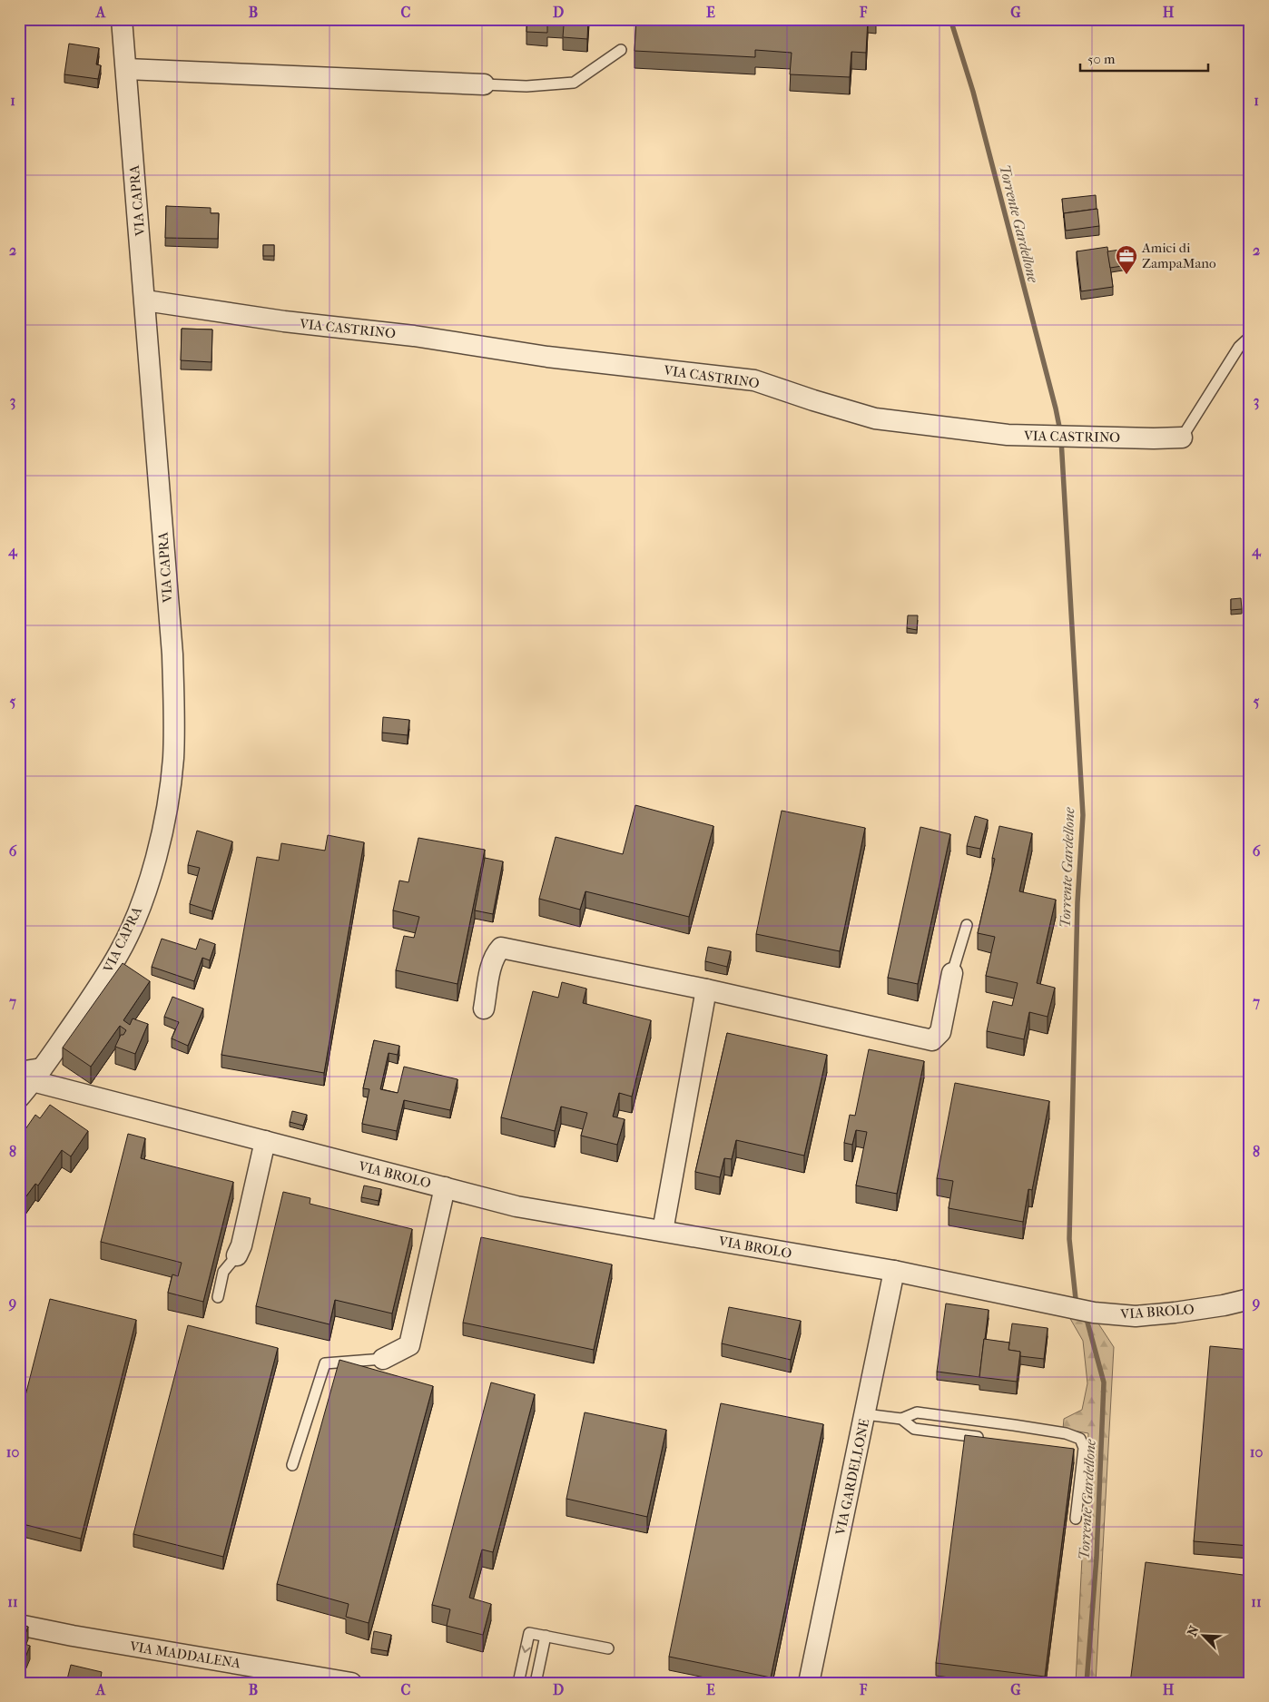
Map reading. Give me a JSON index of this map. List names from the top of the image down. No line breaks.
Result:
{"streets":{"street":["VIA CAPRA","VIA CASTRINO","VIA BROLO","VIA GARDELLONE","VIA MADDALENA"]},"crossings":[["VIA CAPRA","VIA CASTRINO"],["VIA CAPRA","VIA BROLO"],["VIA BROLO","VIA GARDELLONE"]],"water":["Torrente Gardellone"],"places":{"office":["Amici di ZampaMano"]},"scale_bar":"50 m","north":"top left","grid":{"columns":["A","B","C","D","E","F","G","H"],"rows":["1","2","3","4","5","6","7","8","9","10","11"]}}
